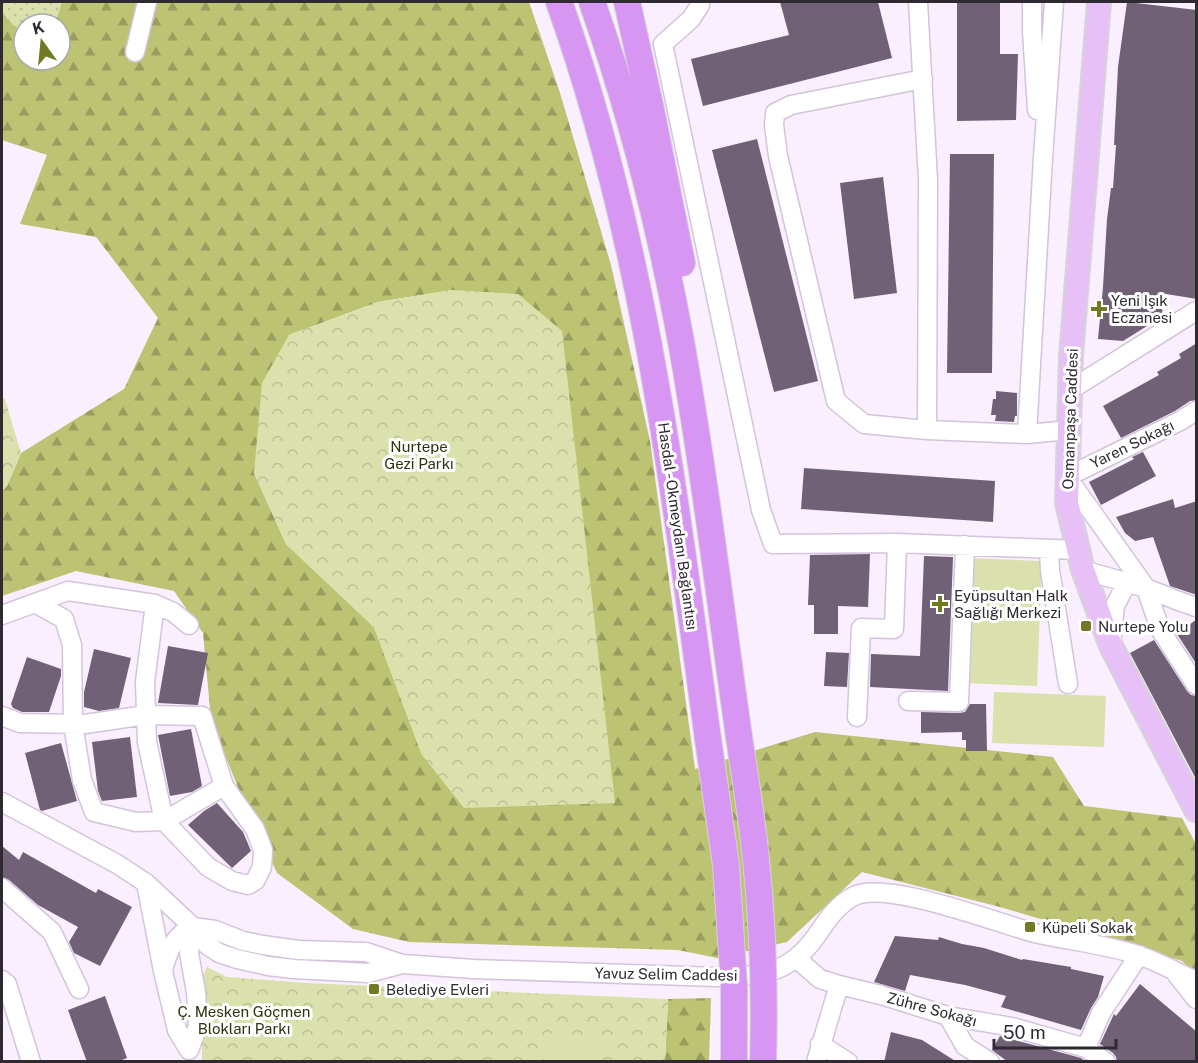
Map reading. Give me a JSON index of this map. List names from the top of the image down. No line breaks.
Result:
{"streets":{"highway":["Hasdal - Okmeydanı Bağlantısı"],"main road":["Osmanpaşa Caddesi"],"street":["Yaren Sokağı","Yavuz Selim Caddesi","Zühre Sokağı"]},"crossings":[["Osmanpaşa Caddesi","Yaren Sokağı"],["Yavuz Selim Caddesi","Zühre Sokağı"]],"parks":["Nurtepe Gezi Parkı","Ç. Mesken Göçmen Blokları Parkı"],"places":{"health":["Yeni Işık Eczanesi","Eyüpsultan Halk Sağlığı Merkezi"],"transit":["Nurtepe Yolu","Küpeli Sokak","Belediye Evleri"]},"scale_bar":"50 m","north":"top"}
